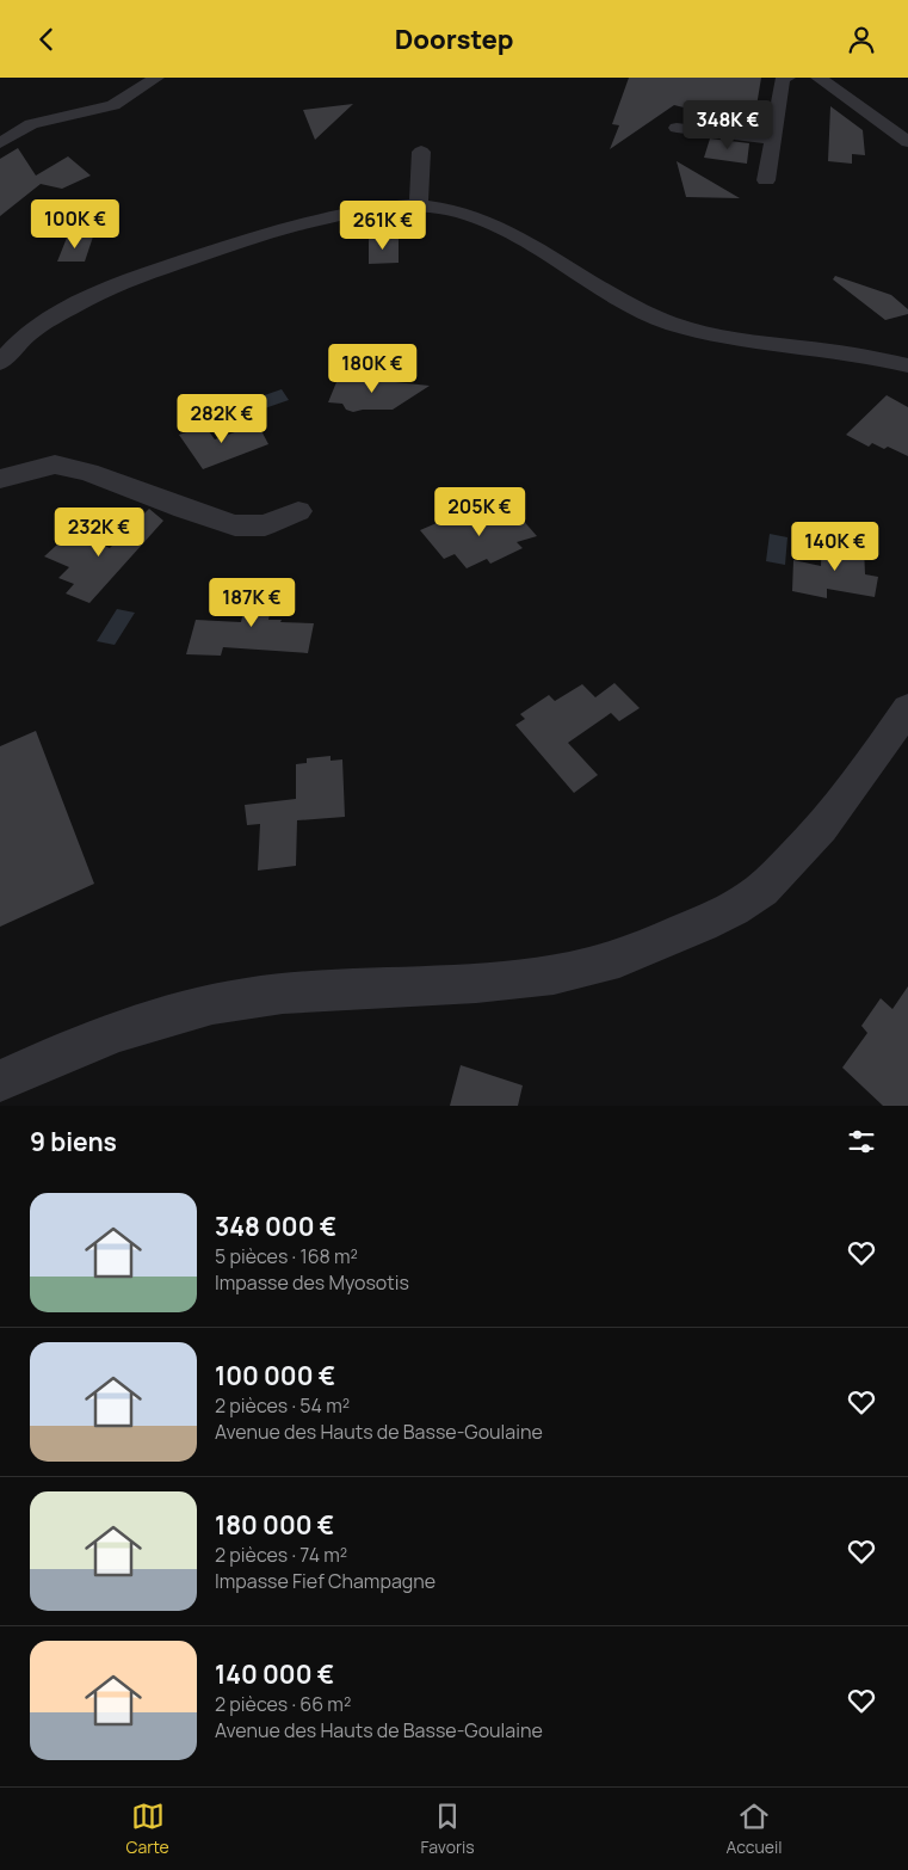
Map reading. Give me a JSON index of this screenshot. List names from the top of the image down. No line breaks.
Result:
{"page":{"header":"Doorstep","price":["348K €","100K €","261K €","180K €","282K €","205K €","232K €","140K €","187K €"],"heading":"9 biens","list":[{"name":"348 000 €","note":"5 pièces · 168 m² · Impasse des Myosotis"},{"name":"100 000 €","note":"2 pièces · 54 m² · Avenue des Hauts de Basse-Goulaine"},{"name":"180 000 €","note":"2 pièces · 74 m² · Impasse Fief Champagne"},{"name":"140 000 €","note":"2 pièces · 66 m² · Avenue des Hauts de Basse-Goulaine"}],"tabs":["Carte","Favoris","Accueil"]}}
